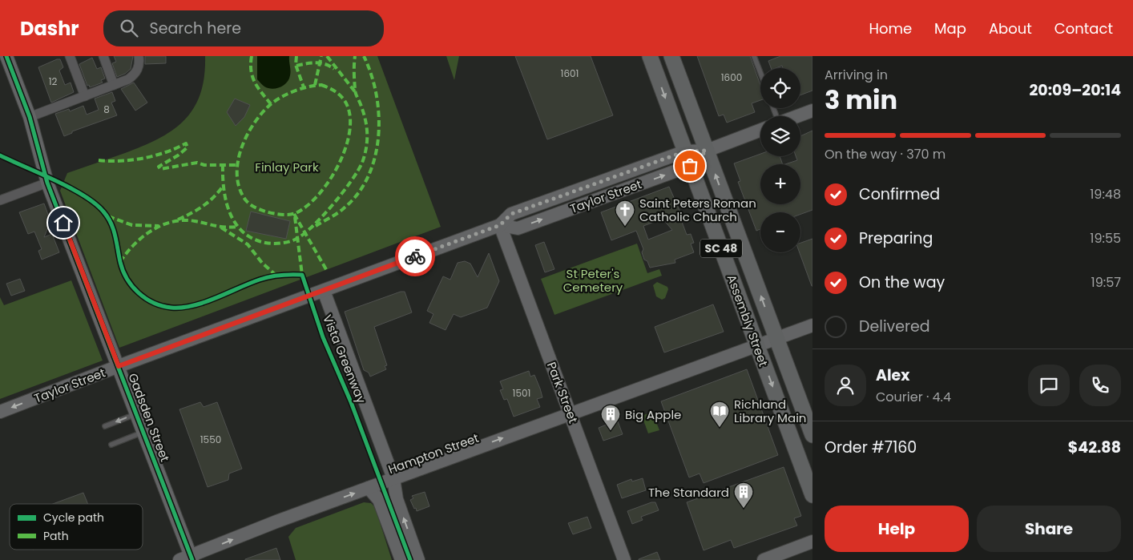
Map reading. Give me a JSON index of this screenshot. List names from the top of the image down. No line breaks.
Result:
{"streets":{"main road":["Taylor Street","SC 48","Assembly Street","Park Street","Gadsden Street","Hampton Street"],"cycle path":["Vista Greenway"]},"crossings":[["Taylor Street","Assembly Street"],["Taylor Street","Park Street"],["Taylor Street","Gadsden Street"],["Assembly Street","Hampton Street"],["Park Street","Hampton Street"],["Gadsden Street","Hampton Street"]],"one_way":["Hampton Street"],"parks":["Finlay Park","St Peter's Cemetery"],"places":{"church":["Saint Peters Roman Catholic Church"],"library":["Richland Library Main"],"building":["Big Apple","The Standard"]},"house_numbers":["1601","1600","12","8","1501","1550"],"legend":["Cycle path","Path"],"page":{"header":"Dashr","search":"Search here","nav":["Home","Map","About","Contact"],"heading":["3 min","Arriving in","20:09–20:14"],"panel":["Alex","Courier · 4.4","Order #7160","$42.88"],"map_buttons":["+","−"],"bar":"On the way · 370 m","list":[["Confirmed","19:48"],["Preparing","19:55"],["On the way","19:57"],"Delivered"],"buttons":["Help","Share"]}}
